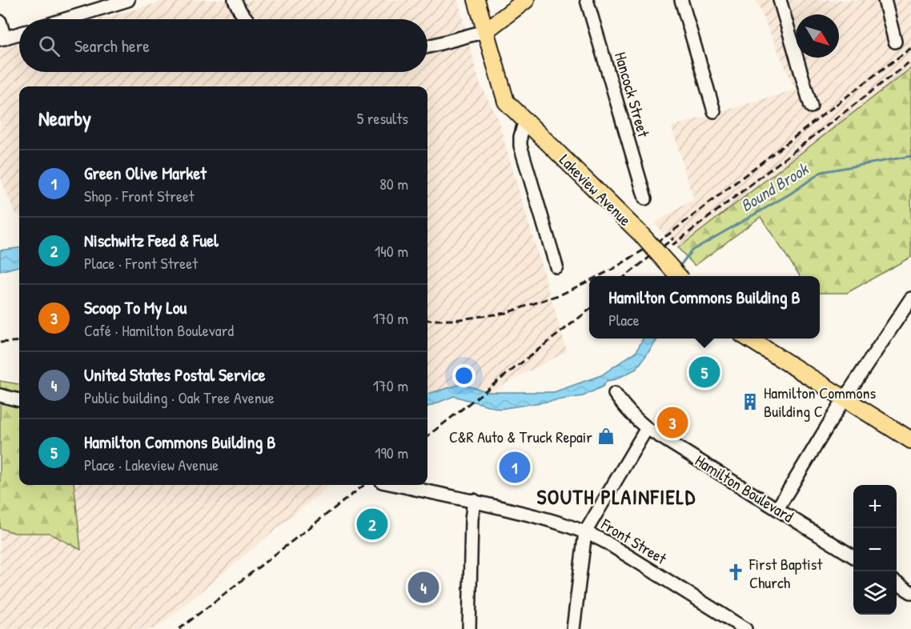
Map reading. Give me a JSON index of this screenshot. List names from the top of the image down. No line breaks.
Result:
{"streets":{"main road":["Lakeview Avenue"],"street":["Hancock Street","Hamilton Boulevard","Front Street"]},"districts":["SOUTH PLAINFIELD"],"water":["Bound Brook"],"places":{"building":["Hamilton Commons Building C"],"shop":["C&R Auto & Truck Repair"],"church":["First Baptist Church"]},"north":"bottom right","page":{"search":"Search here","heading":["Nearby","5 results"],"list":[{"mark":"1","name":"Green Olive Market","note":"Shop · Front Street","value":"80 m"},{"mark":"2","name":"Nischwitz Feed & Fuel","note":"Place · Front Street","value":"140 m"},{"mark":"3","name":"Scoop To My Lou","note":"Café · Hamilton Boulevard","value":"170 m"},{"mark":"4","name":"United States Postal Service","note":"Public building · Oak Tree Avenue","value":"170 m"},{"mark":"5","name":"Hamilton Commons Building B","note":"Place · Lakeview Avenue","value":"190 m"}],"popup":["Hamilton Commons Building B","Place"],"pins":["5","3","1","2","4"],"map_buttons":["+","−"]}}
